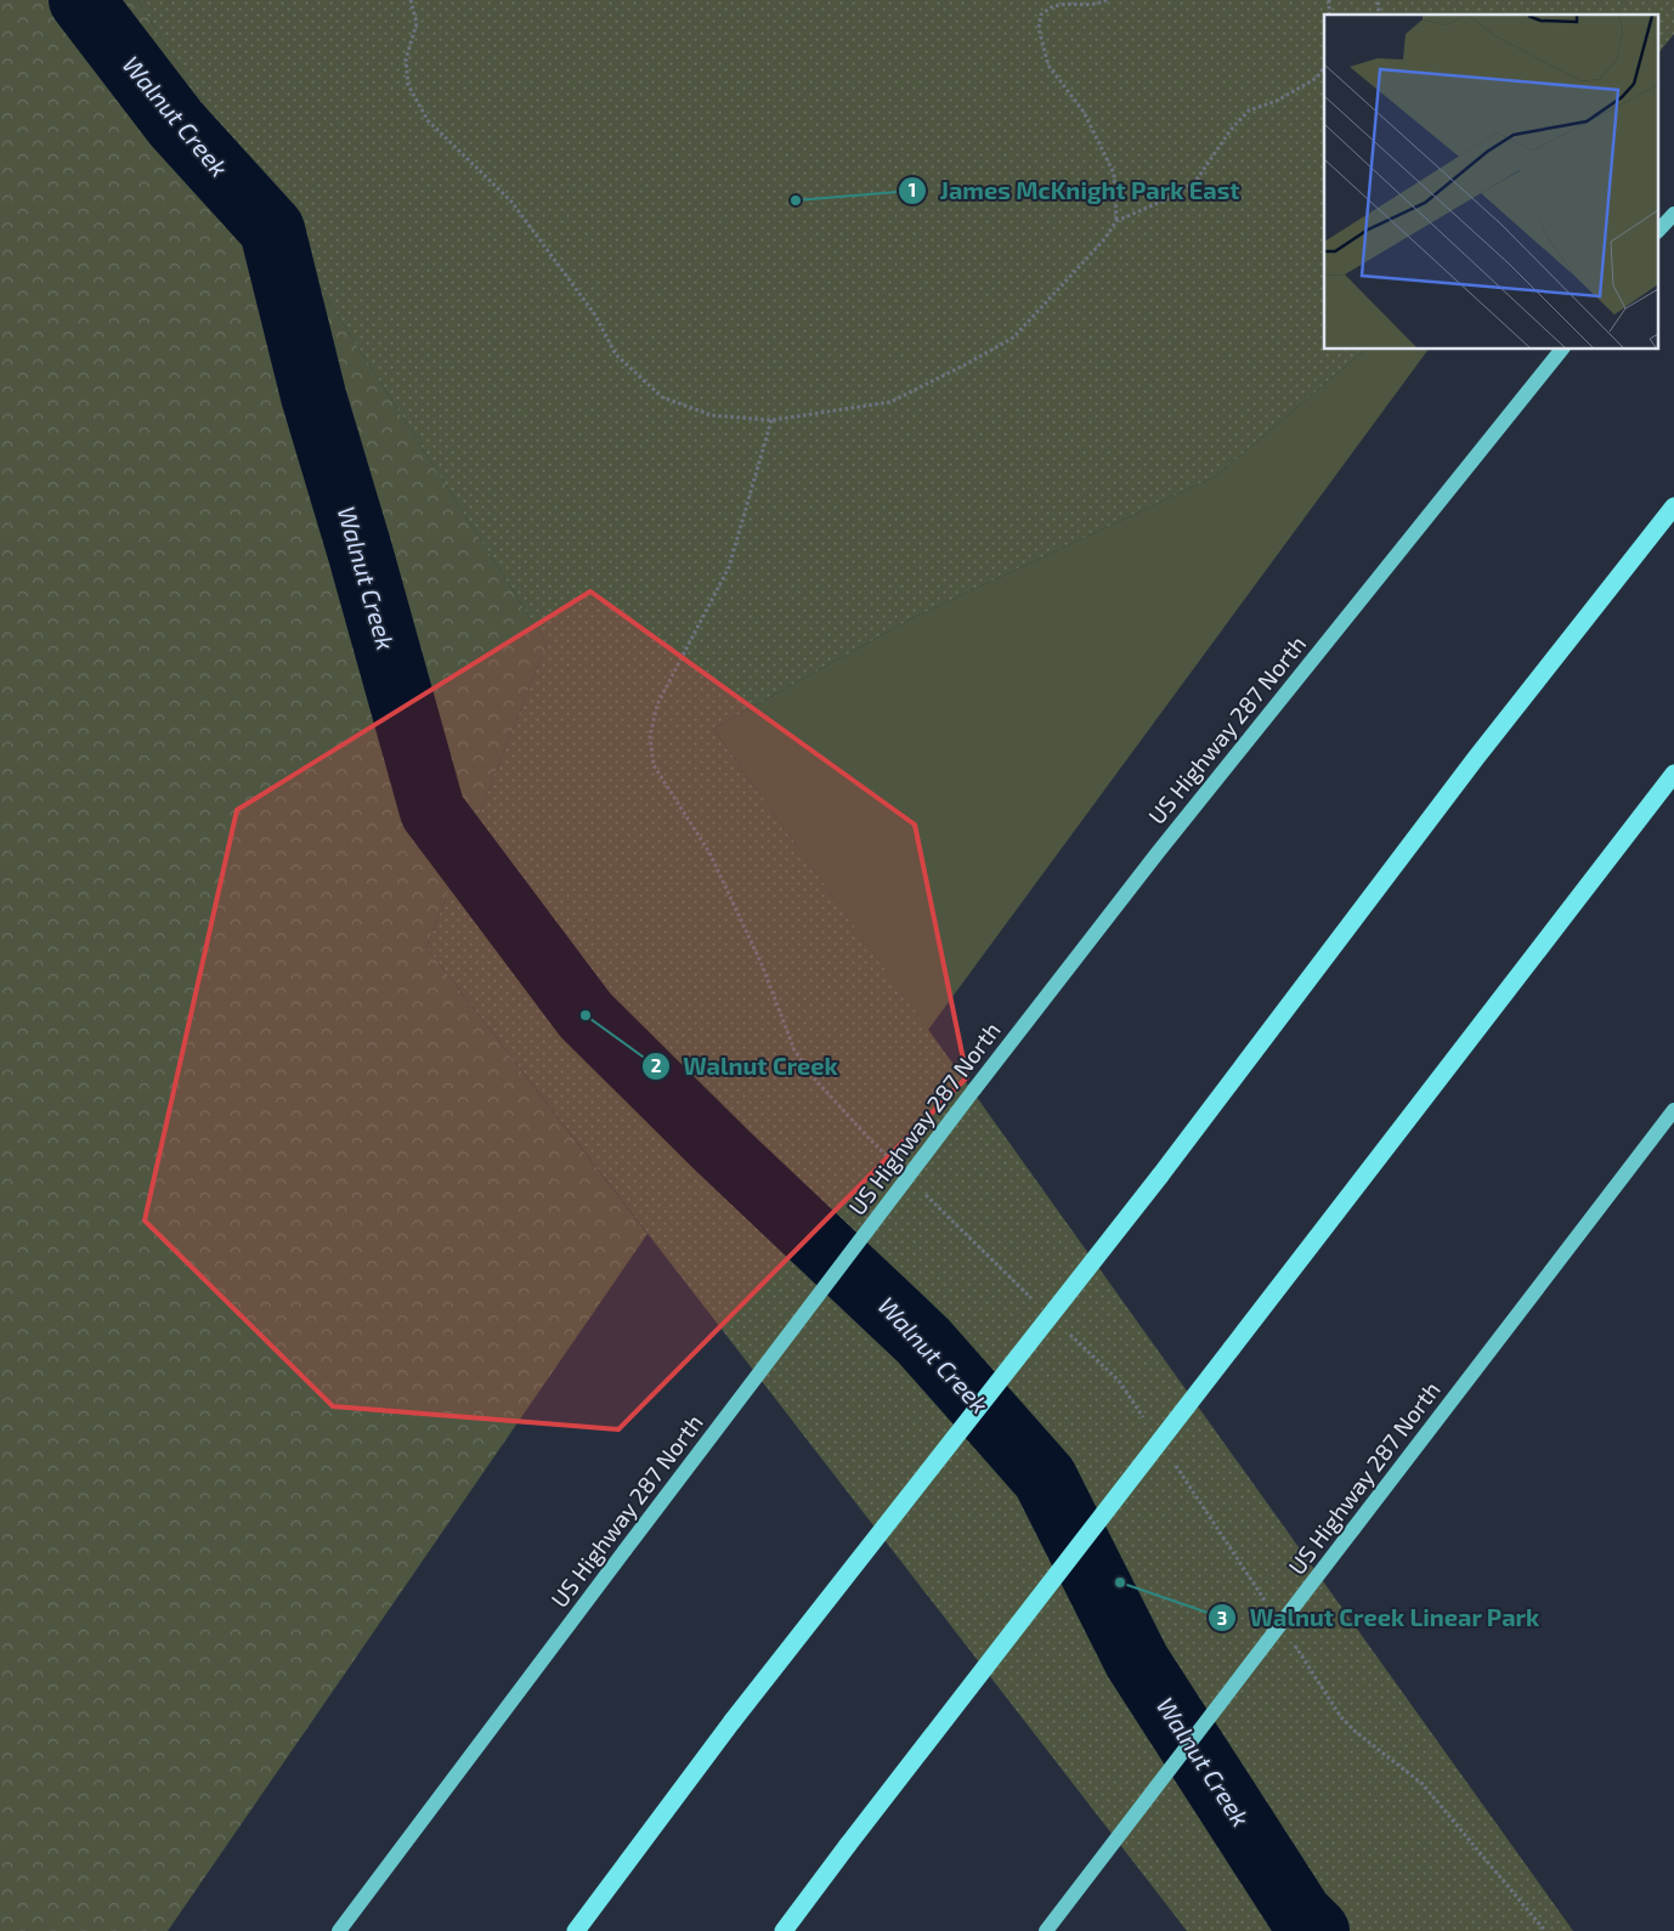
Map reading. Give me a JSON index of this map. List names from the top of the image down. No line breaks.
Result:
{"streets":{"main road":["US Highway 287 North"]},"water":["Walnut Creek"],"places":["James McKnight Park East","Walnut Creek","Walnut Creek Linear Park"]}
